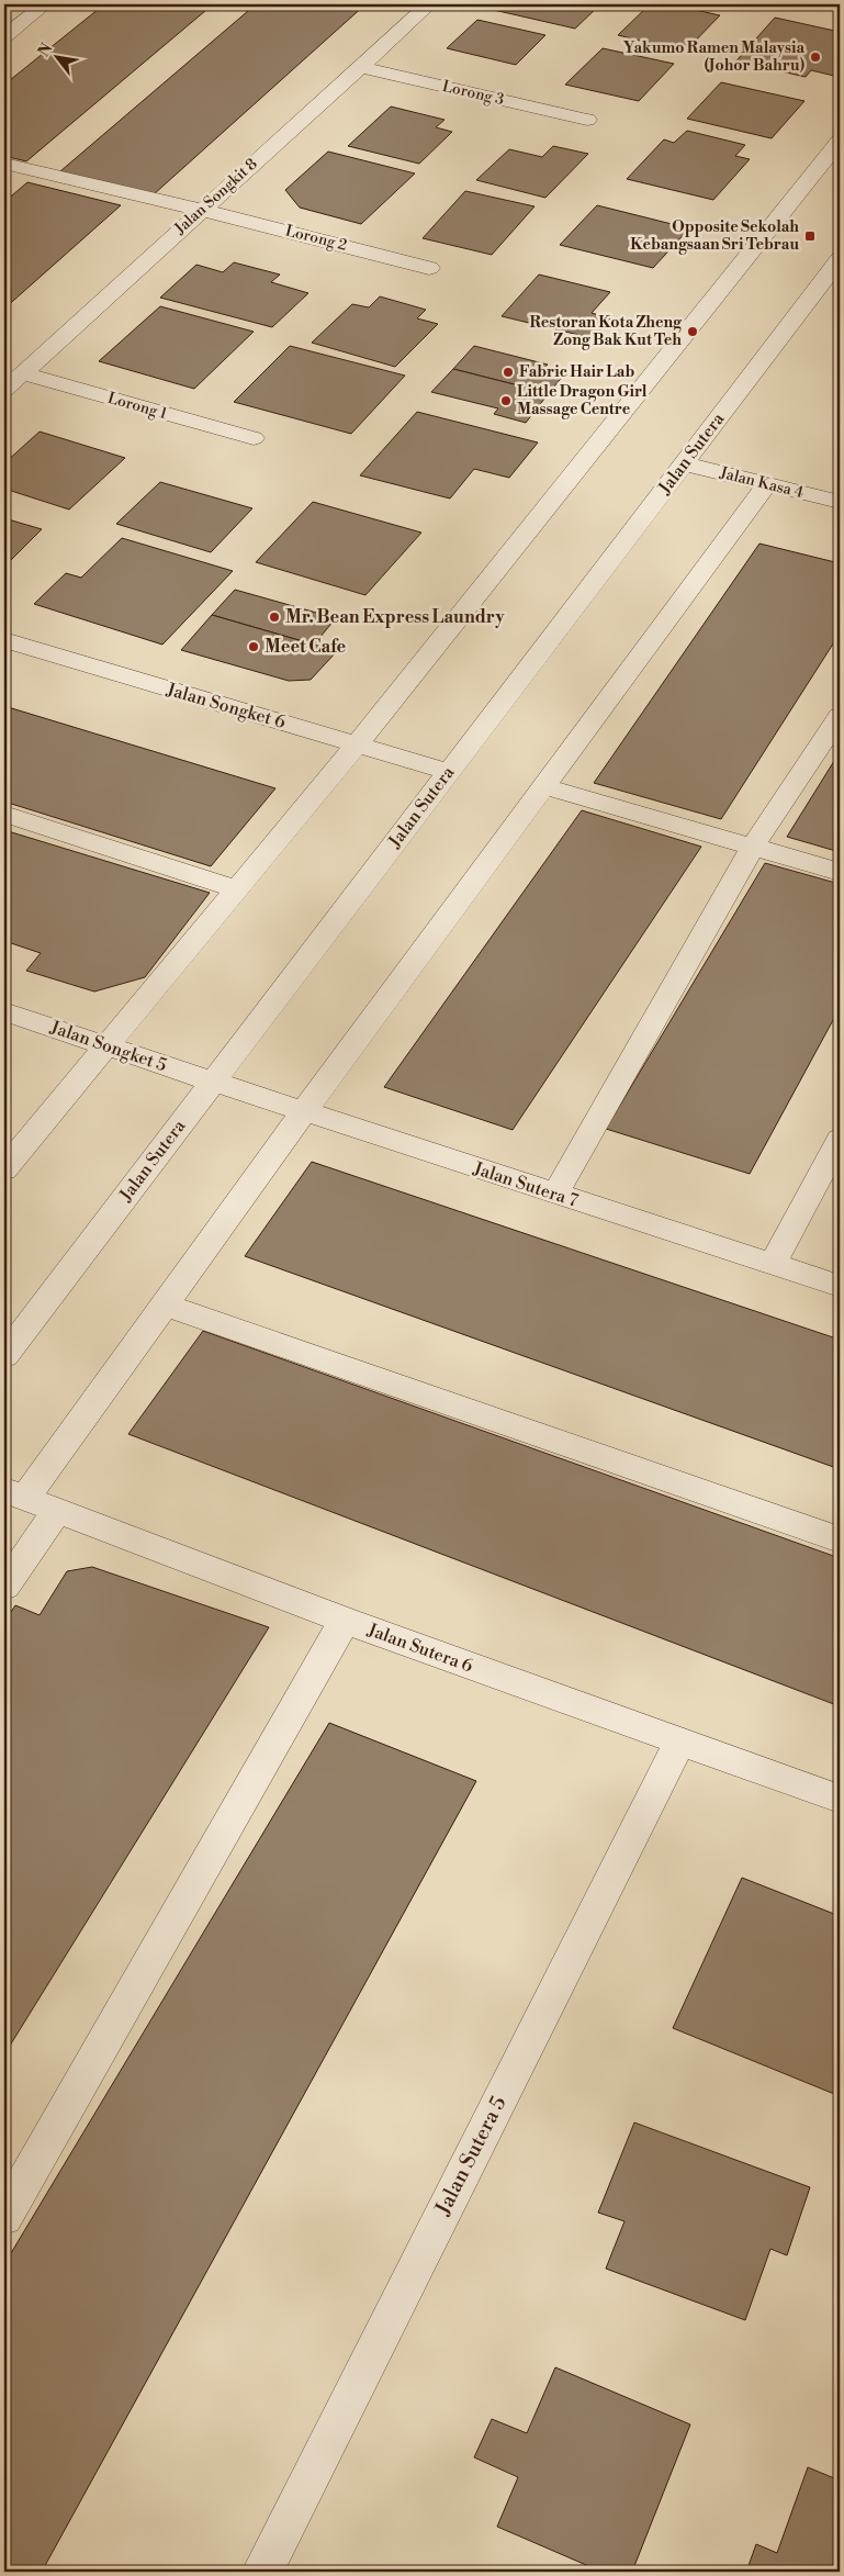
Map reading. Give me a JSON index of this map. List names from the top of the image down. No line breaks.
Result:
{"streets":{"street":["Lorong 3","Jalan Songkit 8","Lorong 2","Lorong 1","Jalan Sutera","Jalan Kasa 4","Jalan Songket 6","Jalan Songket 5","Jalan Sutera 7","Jalan Sutera 6","Jalan Sutera 5"]},"crossings":[["Lorong 3","Jalan Songkit 8"],["Jalan Songkit 8","Lorong 2"],["Jalan Songkit 8","Lorong 1"],["Jalan Sutera","Jalan Kasa 4"],["Jalan Sutera","Jalan Songket 6"],["Jalan Sutera","Jalan Songket 5"],["Jalan Sutera","Jalan Sutera 7"],["Jalan Songket 5","Jalan Sutera 7"],["Jalan Sutera 6","Jalan Sutera 5"]],"places":{"other":["Yakumo Ramen Malaysia (Johor Bahru)","Restoran Kota Zheng Zong Bak Kut Teh","Fabric Hair Lab","Little Dragon Girl Massage Centre","Mr. Bean Express Laundry","Meet Cafe"],"transit":["Opposite Sekolah Kebangsaan Sri Tebrau"]},"north":"top left"}
